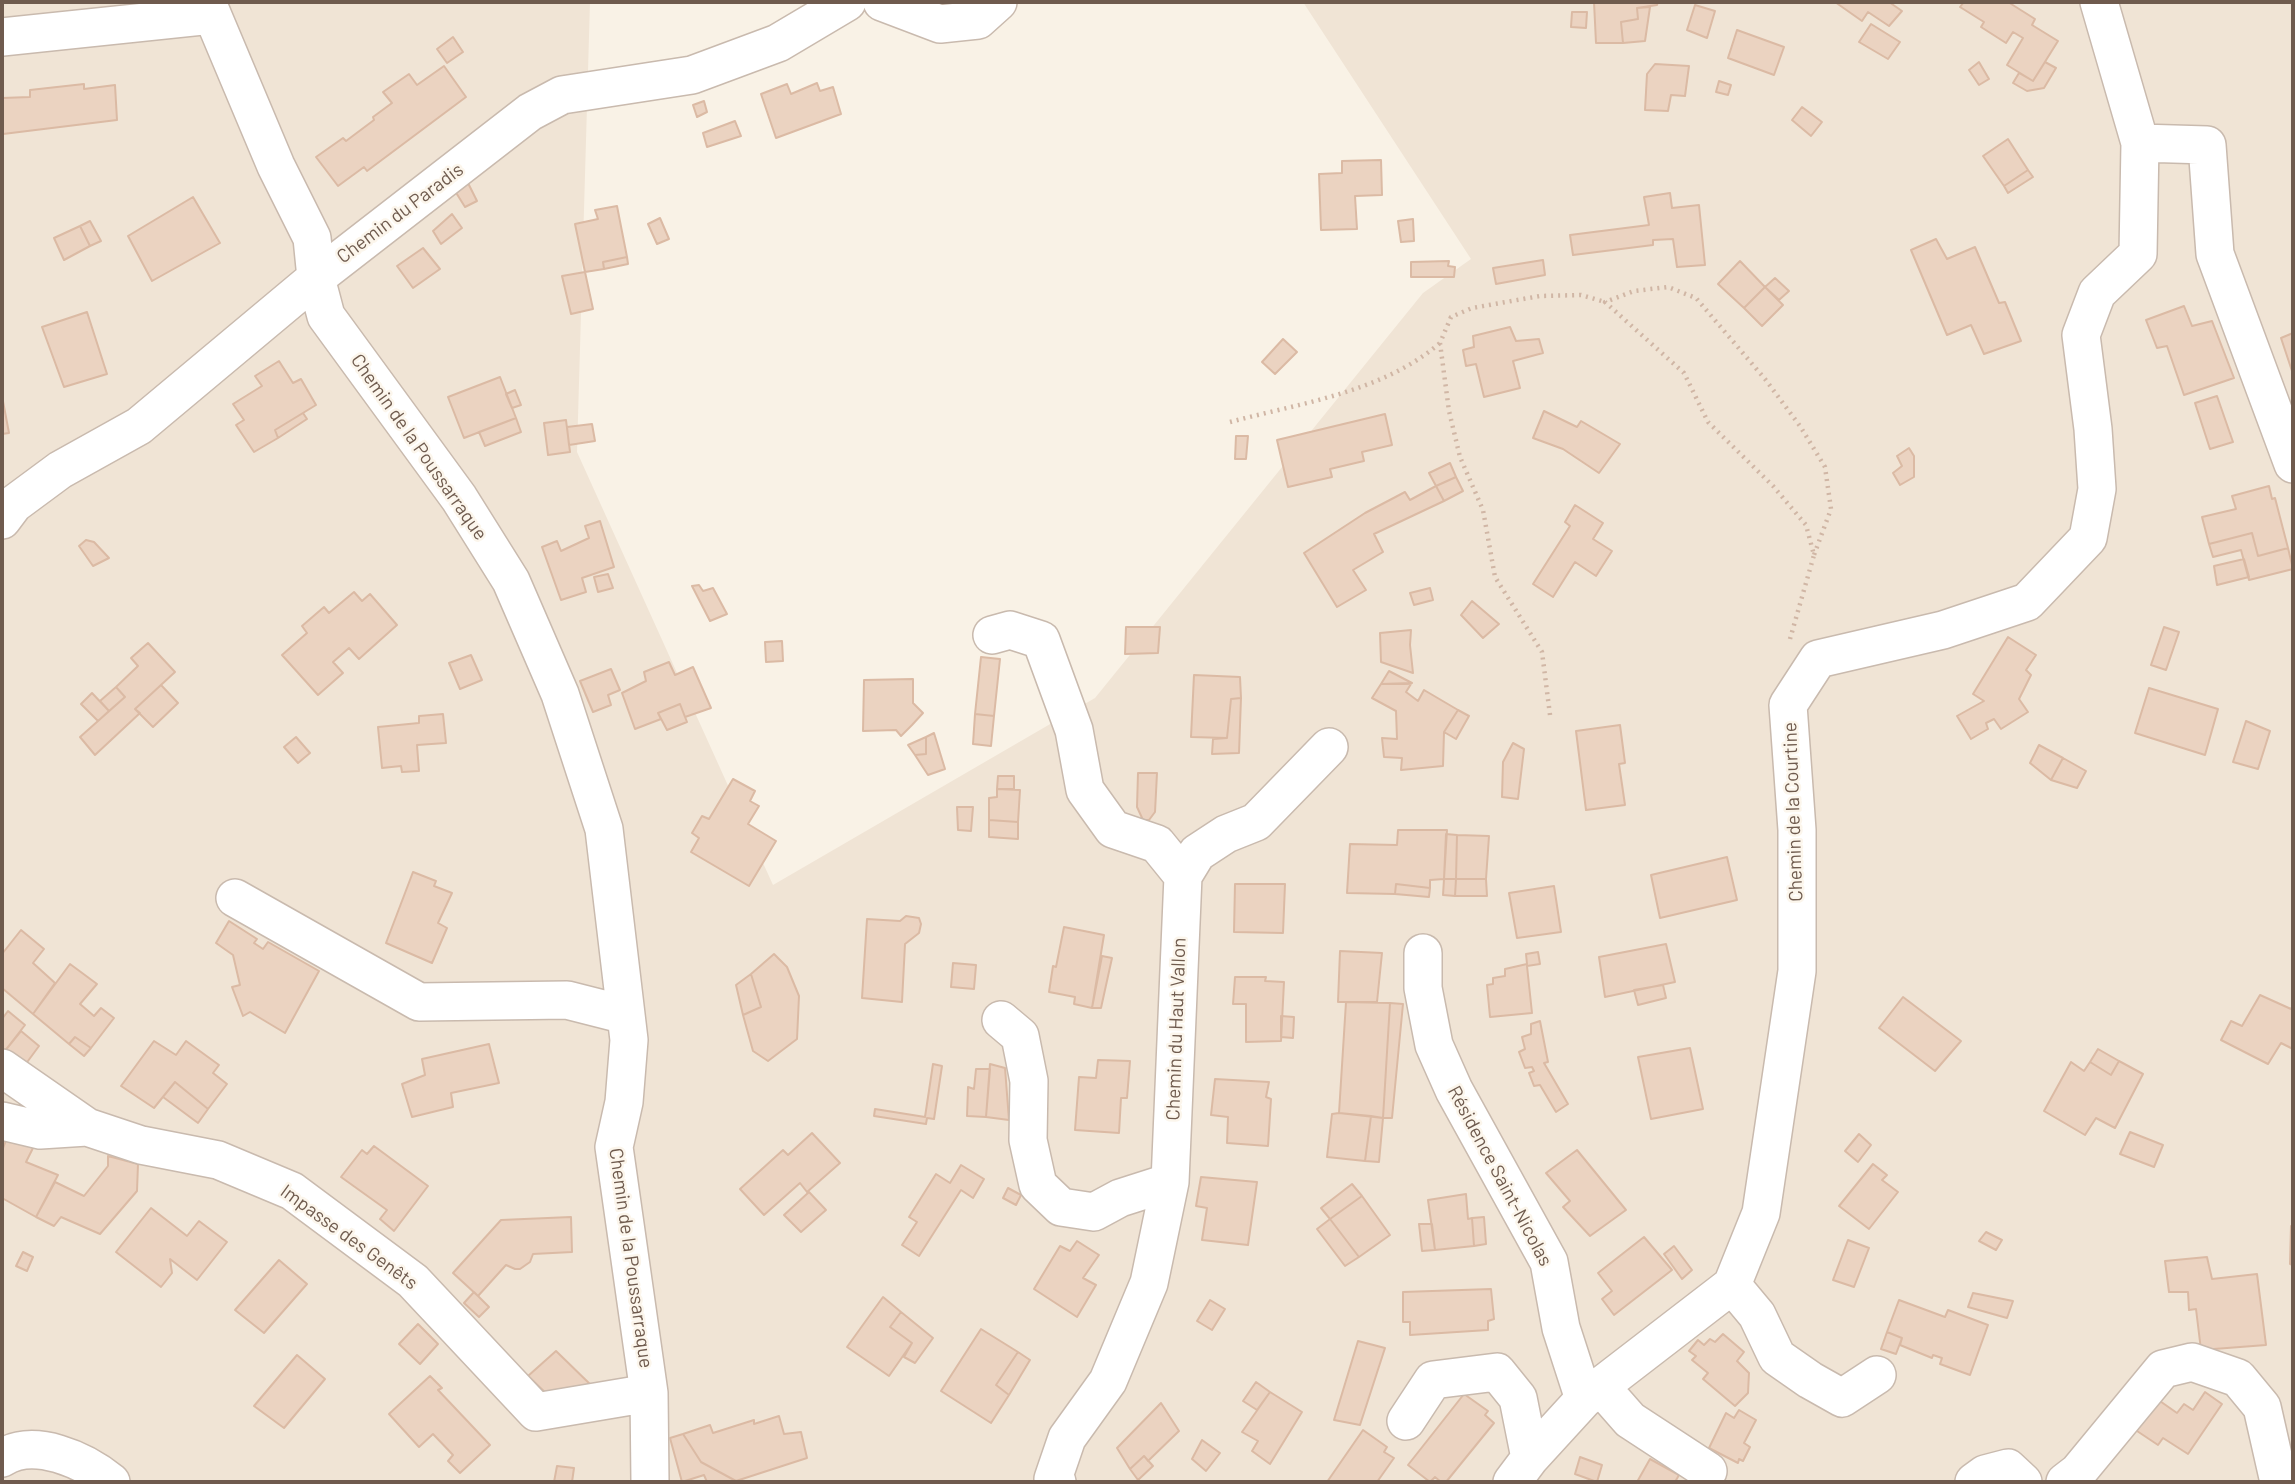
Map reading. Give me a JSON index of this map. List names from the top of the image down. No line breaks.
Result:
{"streets":{"street":["Chemin du Paradis","Chemin de la Poussarraque","Chemin de la Courtine","Chemin du Haut Vallon","Résidence Saint-Nicolas","Impasse des Genêts"]},"crossings":[["Chemin du Paradis","Chemin de la Poussarraque"],["Chemin de la Poussarraque","Impasse des Genêts"]]}
